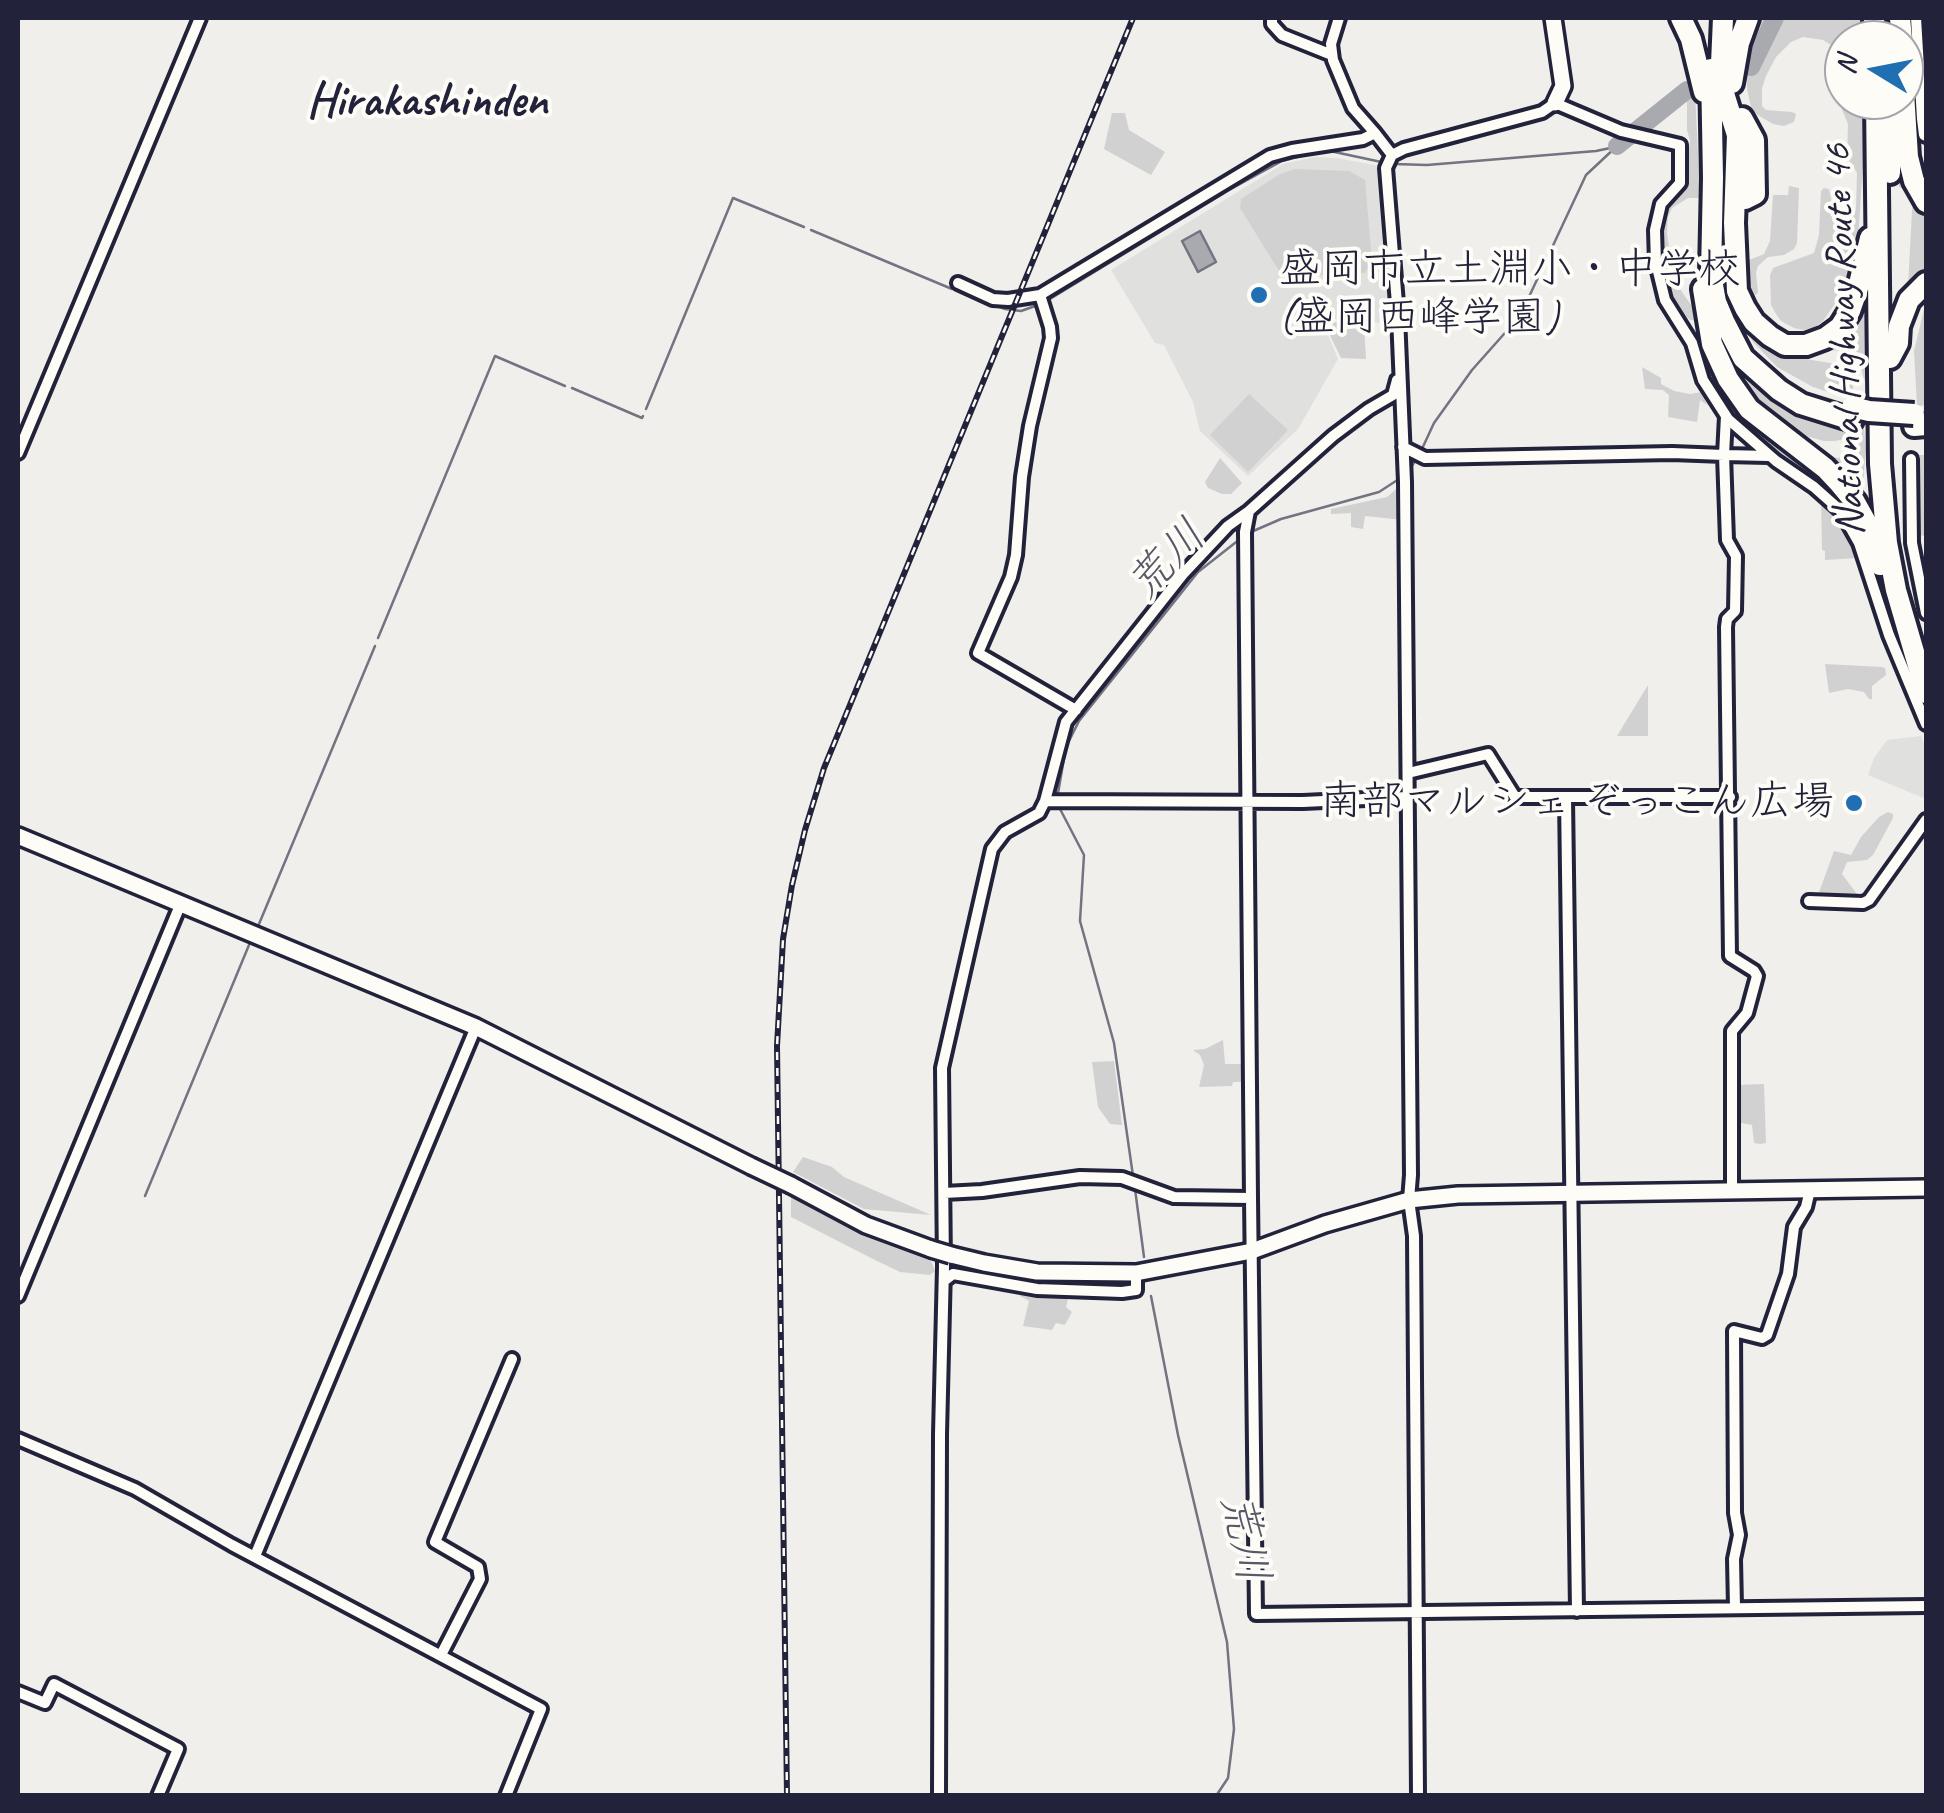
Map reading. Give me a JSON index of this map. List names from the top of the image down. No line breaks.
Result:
{"streets":{"highway":["National Highway Route 46"]},"districts":["Hirakashinden"],"water":["荒川"],"places":["盛岡市立土淵小・中学校 (盛岡西峰学園)","南部マルシェ ぞっこん広場"],"north":"left"}
